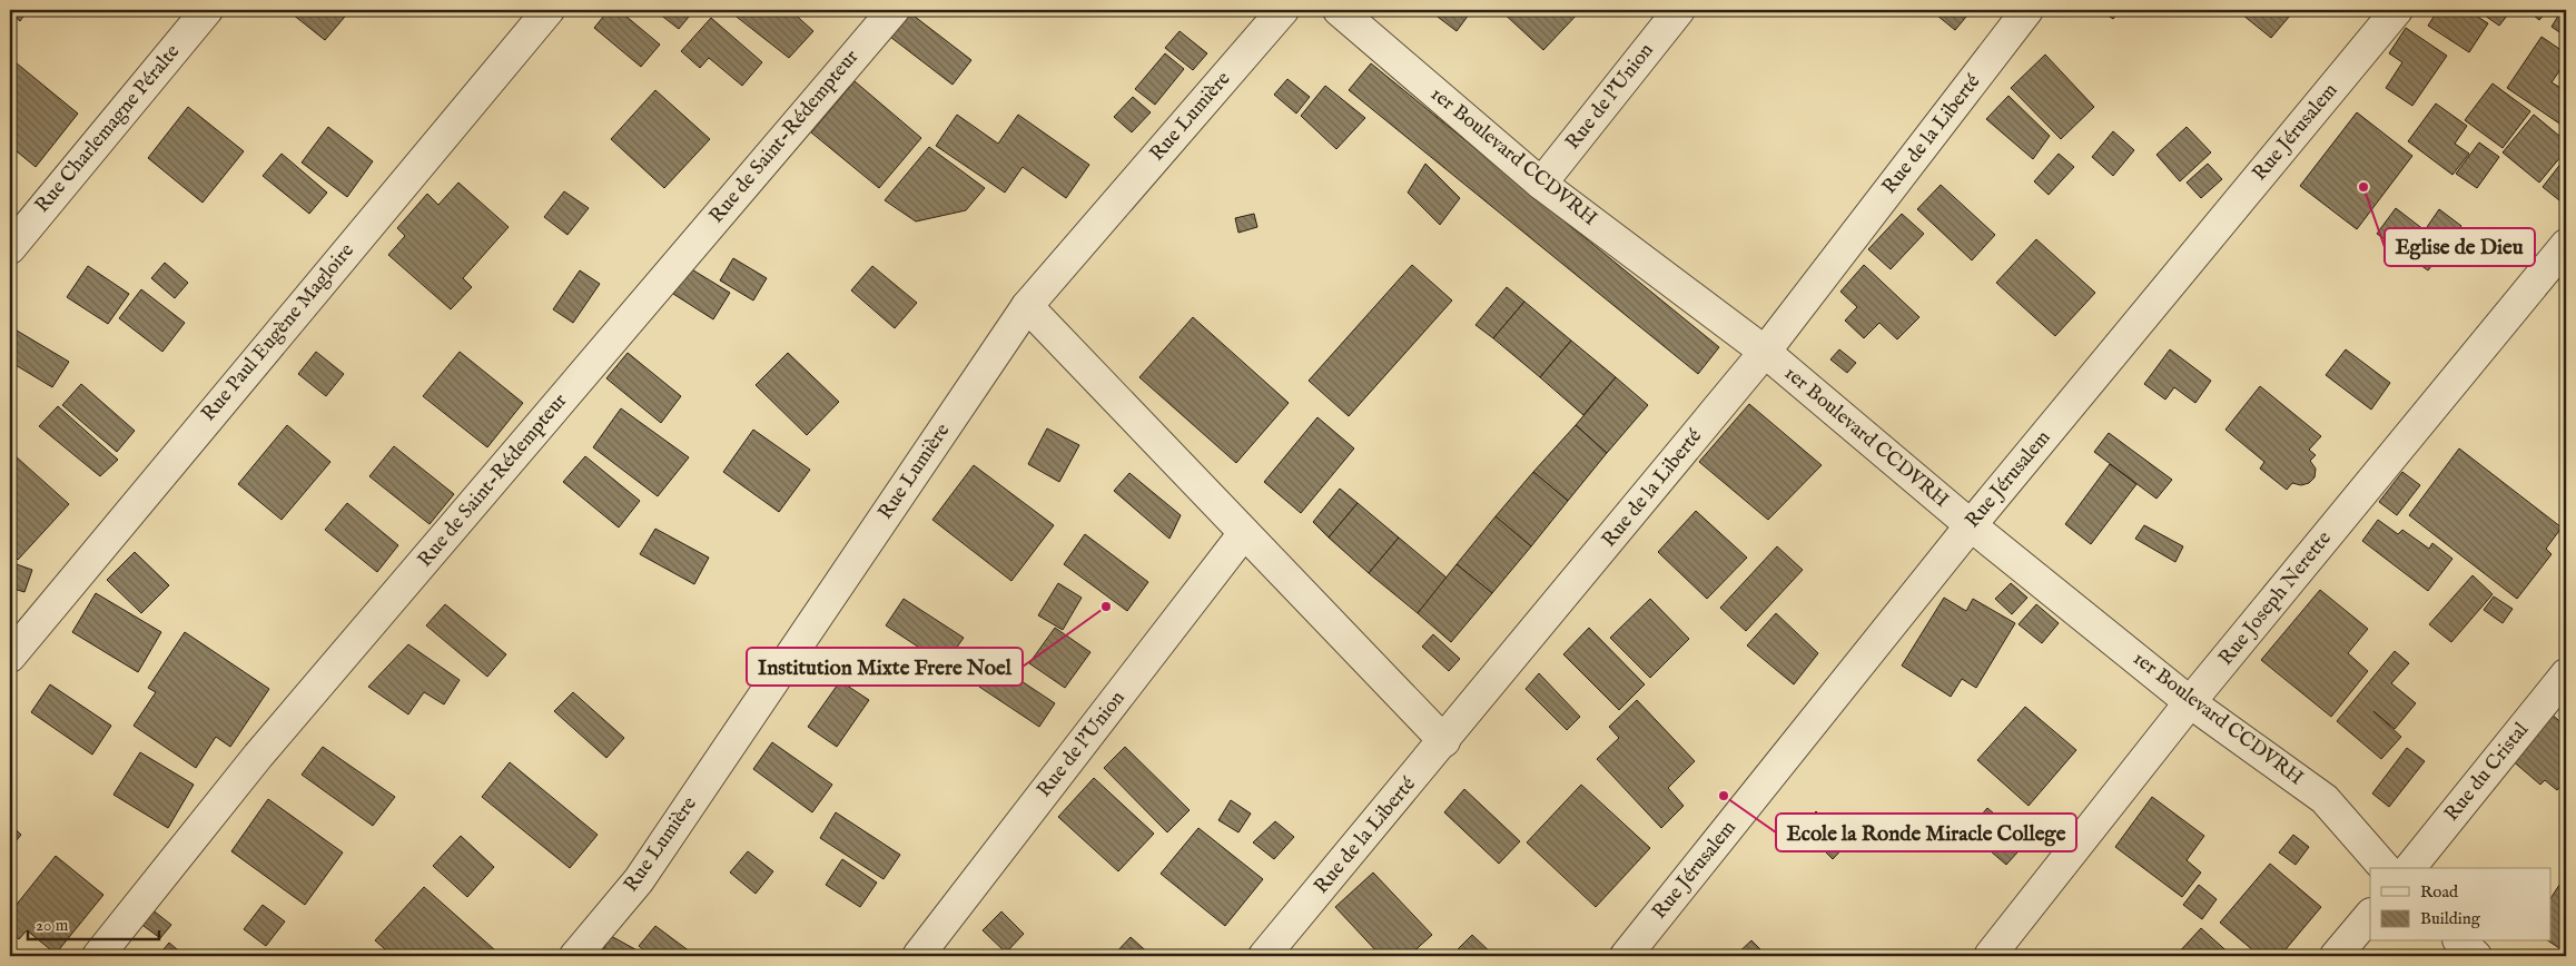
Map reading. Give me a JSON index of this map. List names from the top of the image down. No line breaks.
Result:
{"streets":{"street":["Rue de l'Union","Rue Lumière","Rue Charlemagne Péralte","Rue Jérusalem","Rue de la Liberté","Rue de Saint-Rédempteur","1er Boulevard CCDVRH","Rue Paul Eugène Magloire","Rue Joseph Nerette","Rue du Cristal"]},"crossings":[["Rue de l'Union","1er Boulevard CCDVRH"],["Rue Jérusalem","1er Boulevard CCDVRH"],["Rue de la Liberté","1er Boulevard CCDVRH"],["1er Boulevard CCDVRH","Rue Joseph Nerette"]],"places":["Eglise de Dieu","Institution Mixte Frere Noel","Ecole la Ronde Miracle College"],"legend":["Road","Building"],"scale_bar":"20 m"}
